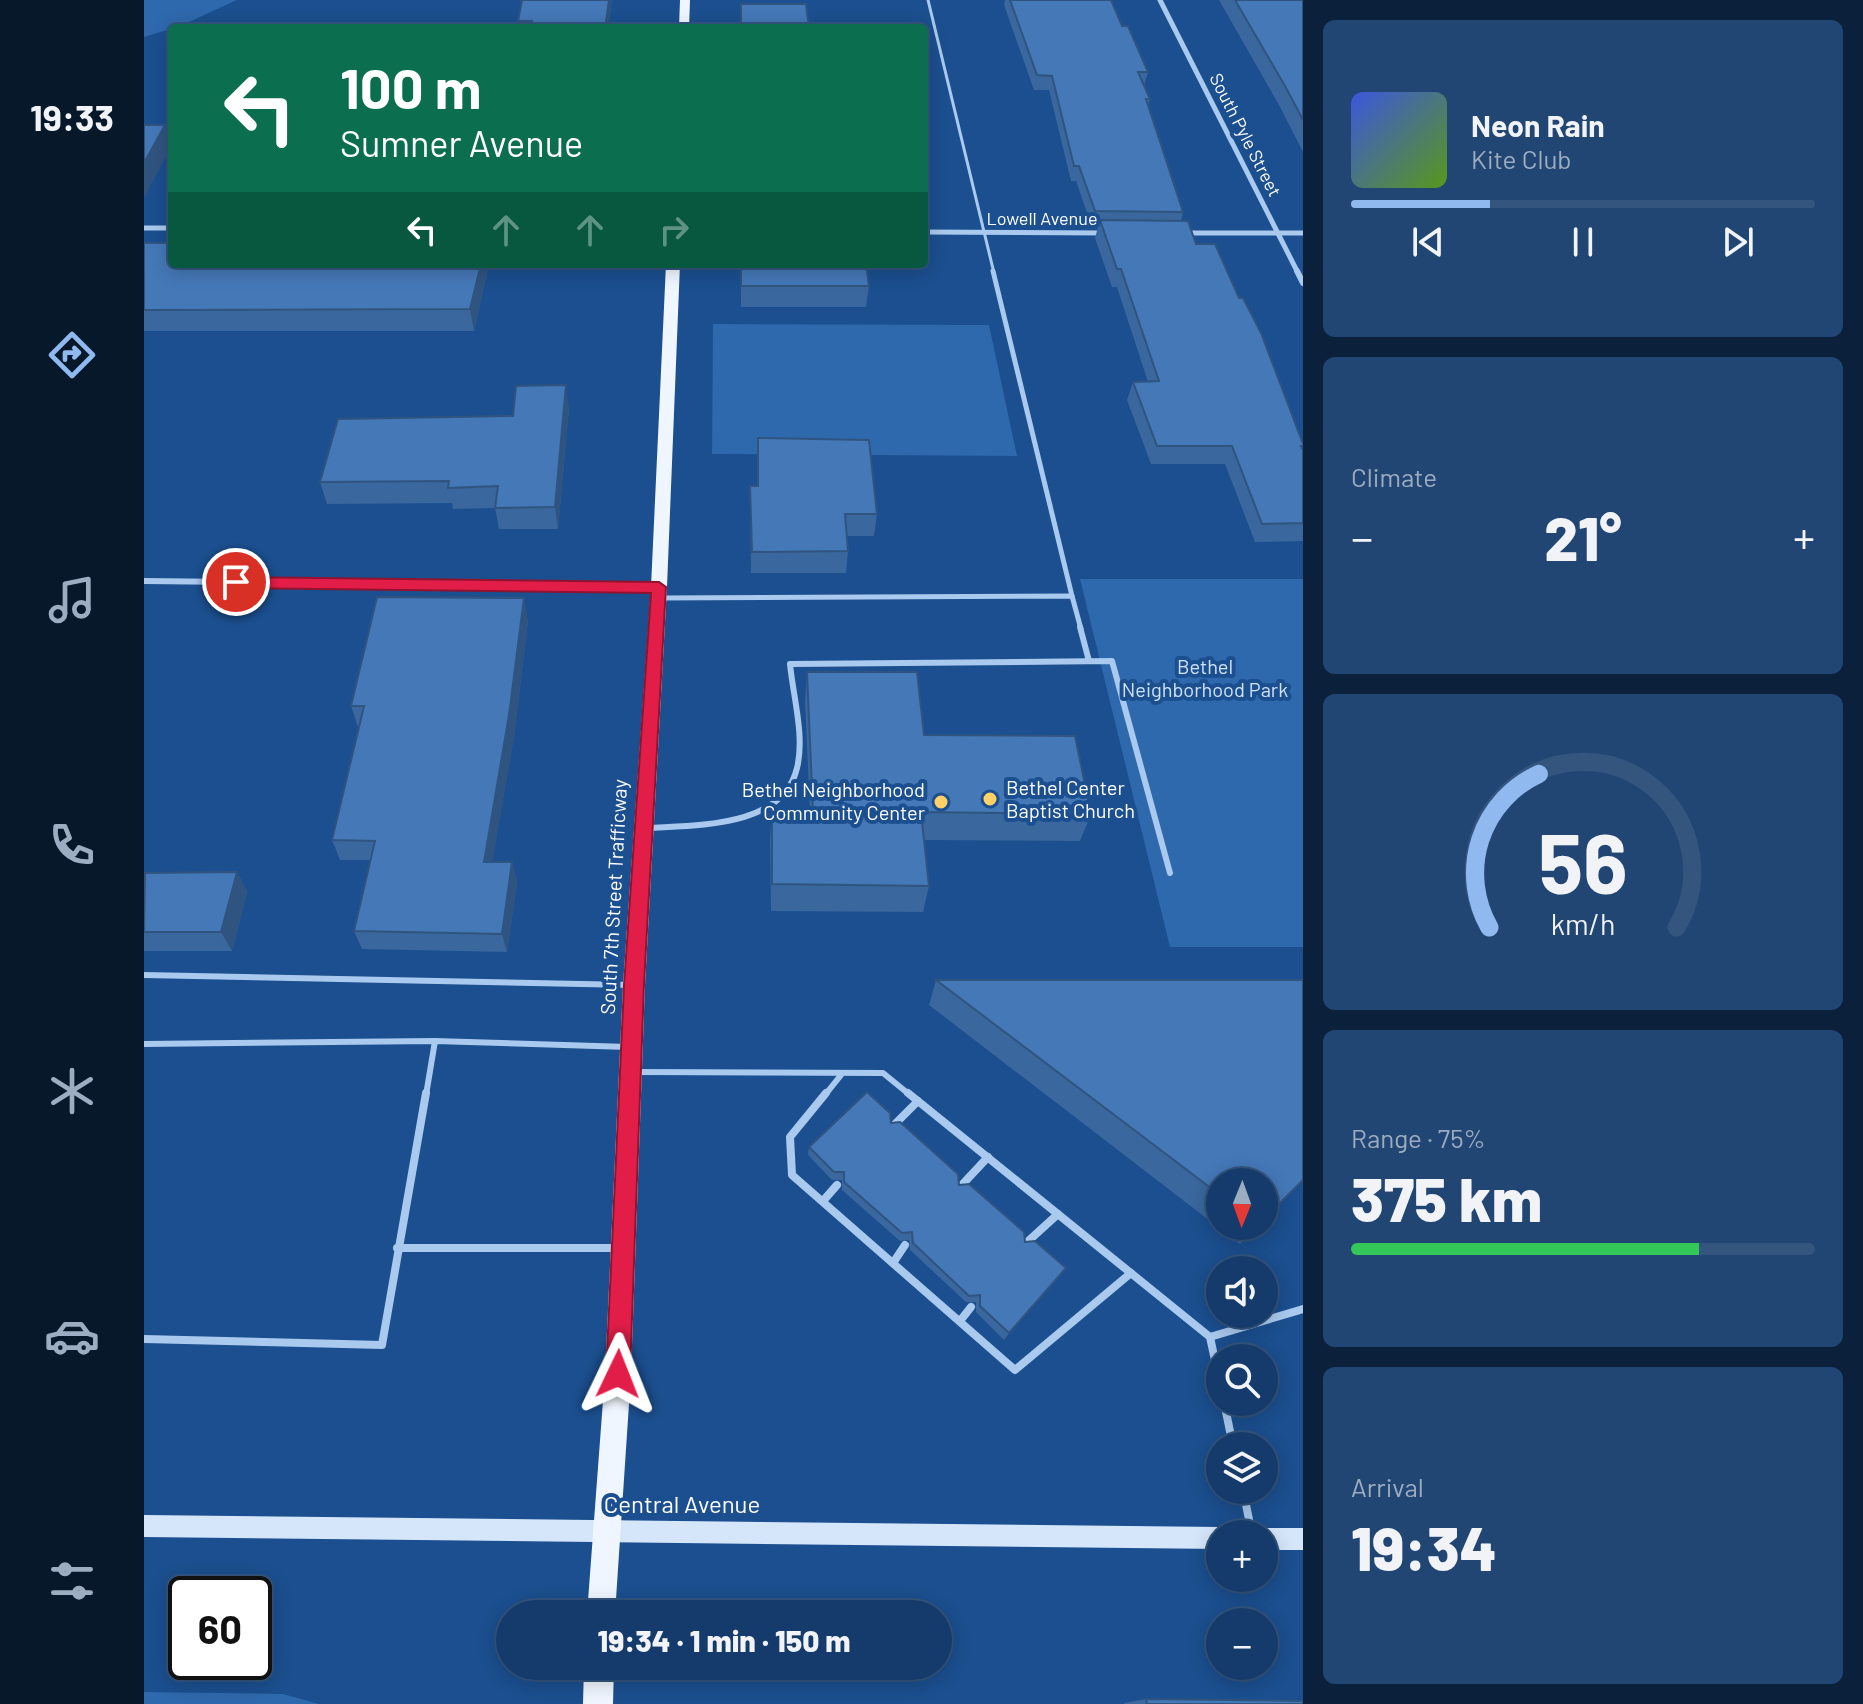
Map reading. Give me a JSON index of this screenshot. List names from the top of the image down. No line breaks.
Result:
{"streets":{"main road":["South 7th Street Trafficway","Central Avenue"],"street":["South Pyle Street","Lowell Avenue"]},"crossings":[["South 7th Street Trafficway","Central Avenue"]],"parks":["Bethel Neighborhood Park"],"places":["Bethel Center Baptist Church","Bethel Neighborhood Community Center"],"north":"bottom","page":{"tabs":"19:33","turn":["100 m","Sumner Avenue"],"song":["Neon Rain","Kite Club"],"tile":["Climate",["Range · 75%","375 km"],["Arrival","19:34"]],"heat":["−","21°","+"],"map_buttons":["+","−"],"limit":"60","trip":"19:34 · 1 min · 150 m","gauge":["56","km/h"]}}
